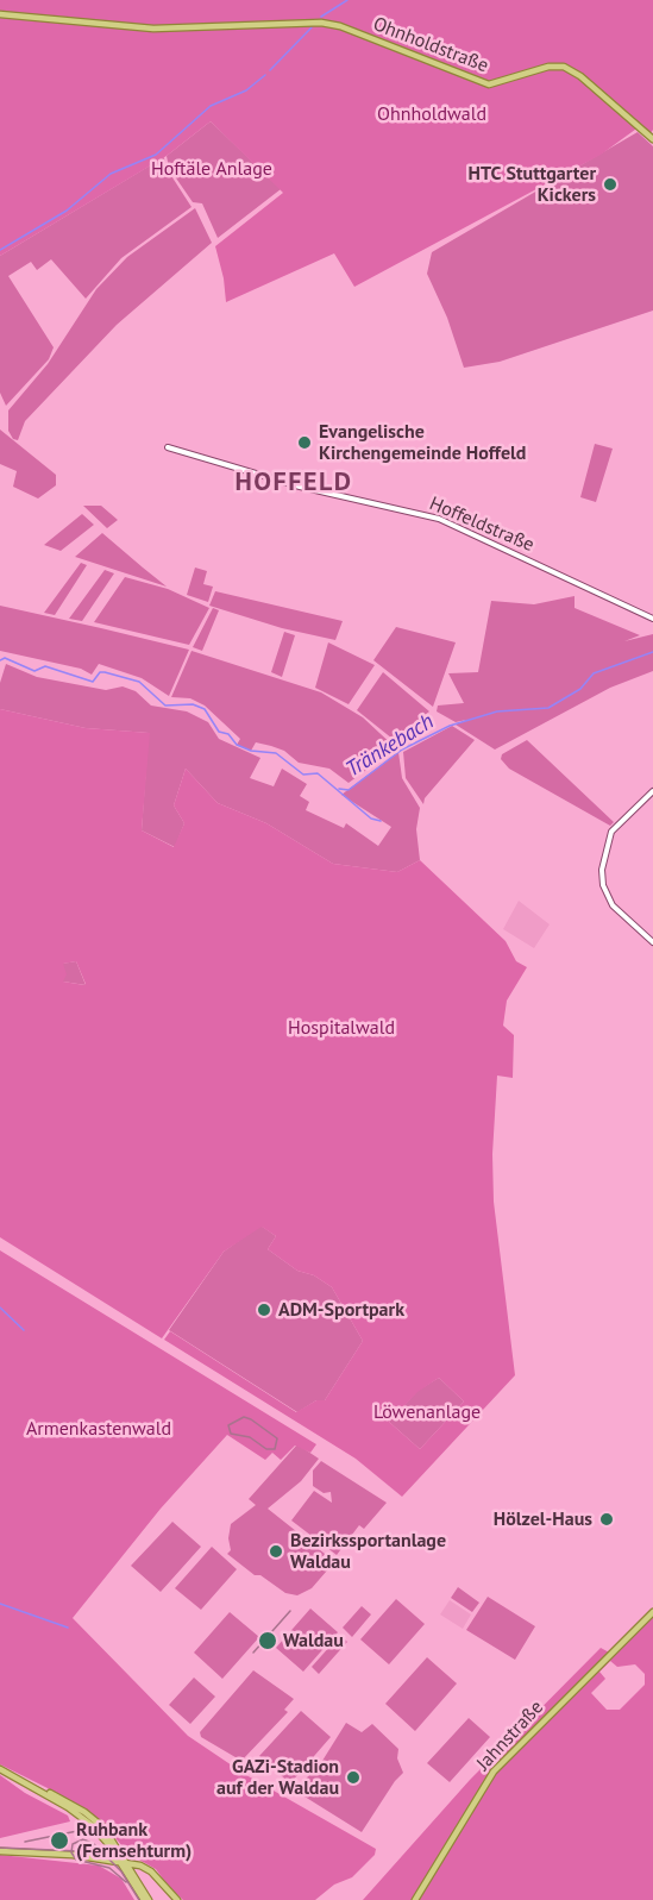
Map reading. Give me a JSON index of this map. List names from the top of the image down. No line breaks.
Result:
{"streets":{"main road":["Ohnholdstraße","Jahnstraße"],"street":["Hoffeldstraße"]},"districts":["HOFFELD"],"water":["Tränkebach"],"parks":["Ohnholdwald","Hoftäle Anlage","Hospitalwald","Löwenanlage","Armenkastenwald"],"places":["HTC Stuttgarter Kickers","Evangelische Kirchengemeinde Hoffeld","ADM-Sportpark","Hölzel-Haus","Bezirkssportanlage Waldau","Waldau","GAZi-Stadion auf der Waldau","Ruhbank (Fernsehturm)"]}
